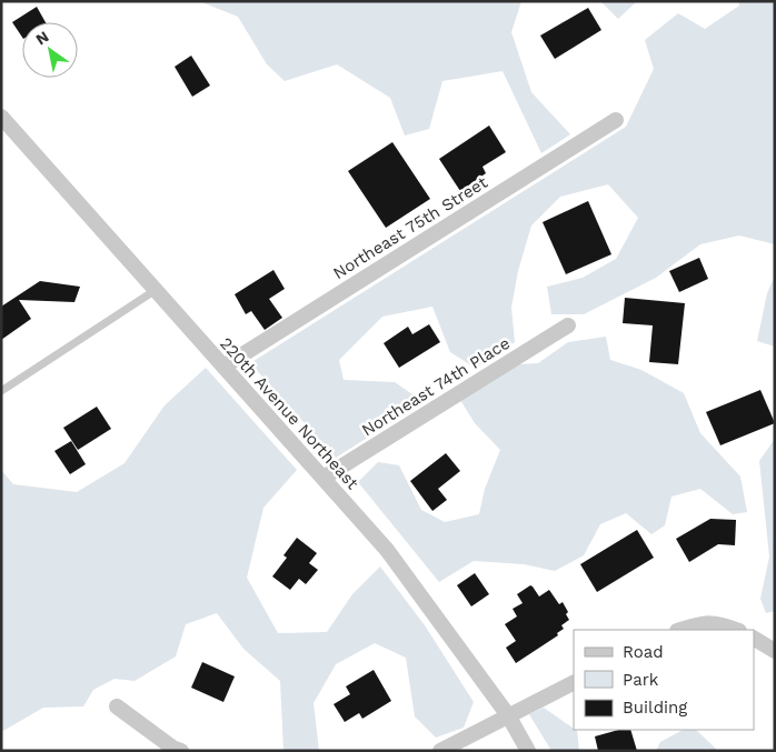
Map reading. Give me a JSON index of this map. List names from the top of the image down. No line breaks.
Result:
{"streets":{"street":["Northeast 75th Street","Northeast 74th Place","220th Avenue Northeast"]},"crossings":[["Northeast 75th Street","220th Avenue Northeast"],["Northeast 74th Place","220th Avenue Northeast"]],"legend":["Road","Park","Building"],"north":"top left"}
